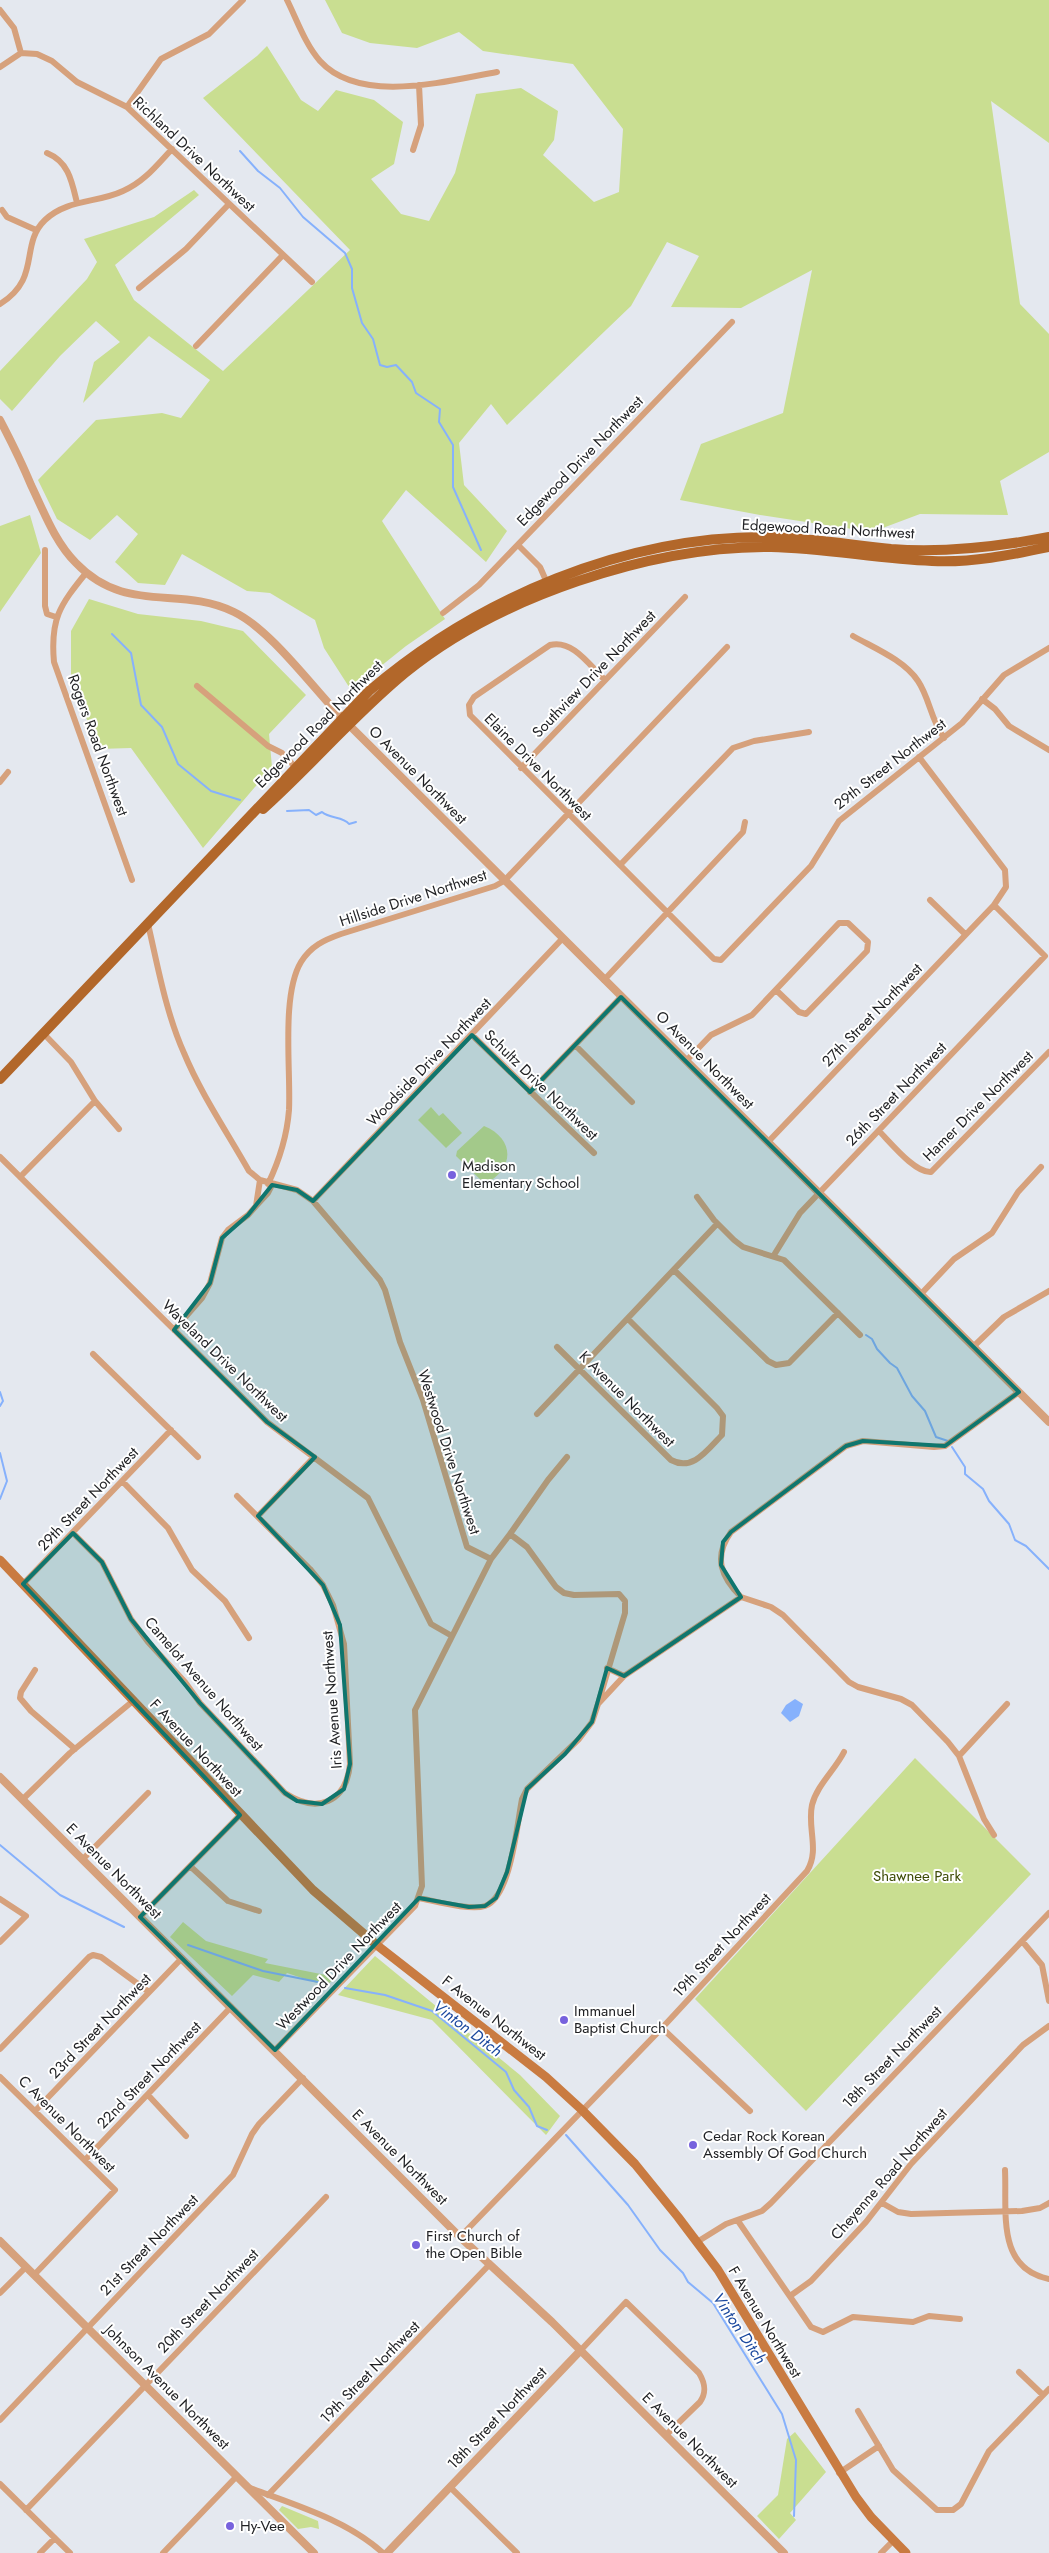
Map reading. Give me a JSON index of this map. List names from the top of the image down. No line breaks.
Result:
{"streets":{"main road":["Edgewood Road Northwest","F Avenue Northwest"],"street":["Richland Drive Northwest","Edgewood Drive Northwest","Southview Drive Northwest","Rogers Road Northwest","29th Street Northwest","Elaine Drive Northwest","O Avenue Northwest","Hillside Drive Northwest","27th Street Northwest","Woodside Drive Northwest","Schultz Drive Northwest","26th Street Northwest","Hamer Drive Northwest","Waveland Drive Northwest","K Avenue Northwest","Westwood Drive Northwest","Camelot Avenue Northwest","Iris Avenue Northwest","E Avenue Northwest","19th Street Northwest","23rd Street Northwest","18th Street Northwest","22nd Street Northwest","C Avenue Northwest","Cheyenne Road Northwest","21st Street Northwest","20th Street Northwest","Johnson Avenue Northwest"]},"crossings":[["Edgewood Road Northwest","O Avenue Northwest"],["Edgewood Road Northwest","Westwood Drive Northwest"],["Southview Drive Northwest","Elaine Drive Northwest"],["29th Street Northwest","Elaine Drive Northwest"],["29th Street Northwest","27th Street Northwest"],["29th Street Northwest","Camelot Avenue Northwest"],["29th Street Northwest","F Avenue Northwest"],["Elaine Drive Northwest","Hillside Drive Northwest"],["O Avenue Northwest","Hillside Drive Northwest"],["O Avenue Northwest","27th Street Northwest"],["O Avenue Northwest","Woodside Drive Northwest"],["O Avenue Northwest","26th Street Northwest"],["Hillside Drive Northwest","Waveland Drive Northwest"],["Hillside Drive Northwest","Westwood Drive Northwest"],["27th Street Northwest","26th Street Northwest"],["Woodside Drive Northwest","Schultz Drive Northwest"],["Woodside Drive Northwest","Westwood Drive Northwest"],["26th Street Northwest","Hamer Drive Northwest"],["Waveland Drive Northwest","Westwood Drive Northwest"],["Westwood Drive Northwest","F Avenue Northwest"],["Westwood Drive Northwest","E Avenue Northwest"],["Camelot Avenue Northwest","Iris Avenue Northwest"],["F Avenue Northwest","19th Street Northwest"],["F Avenue Northwest","18th Street Northwest"],["E Avenue Northwest","19th Street Northwest"],["E Avenue Northwest","23rd Street Northwest"],["E Avenue Northwest","18th Street Northwest"],["E Avenue Northwest","22nd Street Northwest"],["E Avenue Northwest","21st Street Northwest"],["23rd Street Northwest","C Avenue Northwest"],["22nd Street Northwest","C Avenue Northwest"],["C Avenue Northwest","Johnson Avenue Northwest"],["21st Street Northwest","Johnson Avenue Northwest"],["20th Street Northwest","Johnson Avenue Northwest"]],"water":["Vinton Ditch"],"parks":["Shawnee Park"],"places":["Madison Elementary School","Immanuel Baptist Church","Cedar Rock Korean Assembly Of God Church","First Church of the Open Bible","Hy-Vee"]}
